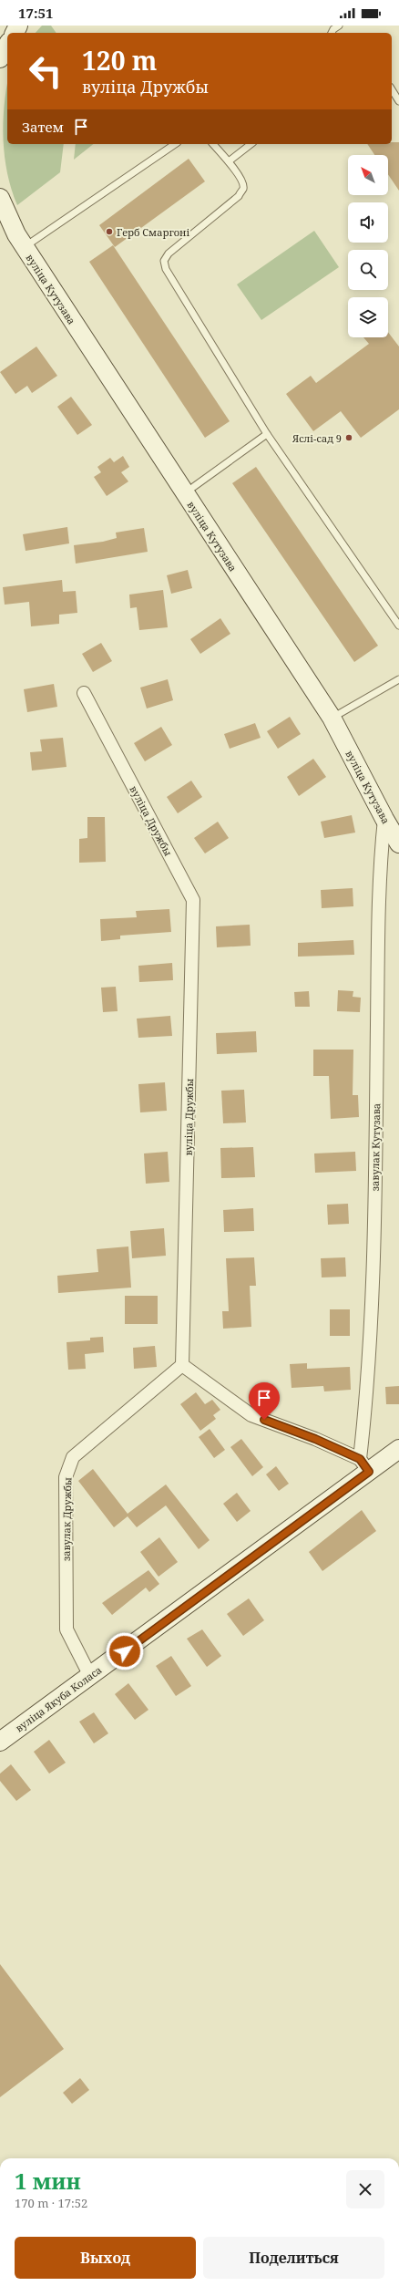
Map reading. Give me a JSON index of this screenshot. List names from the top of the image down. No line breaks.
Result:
{"streets":{"main road":["вуліца Кутузава","вуліца Якуба Коласа"],"street":["вуліца Дружбы","завулак Кутузава","завулак Дружбы"]},"crossings":[["вуліца Кутузава","завулак Кутузава"],["вуліца Дружбы","завулак Дружбы"],["завулак Кутузава","вуліца Якуба Коласа"],["завулак Дружбы","вуліца Якуба Коласа"]],"places":["Герб Смаргоні","Яслі-сад 9"],"north":"top left","page":{"status":"17:51","turn":["120 m","вуліца Дружбы"],"then":"Затем","heading":["1 мин","170 m · 17:52"],"buttons":["Выход","Поделиться"]}}
